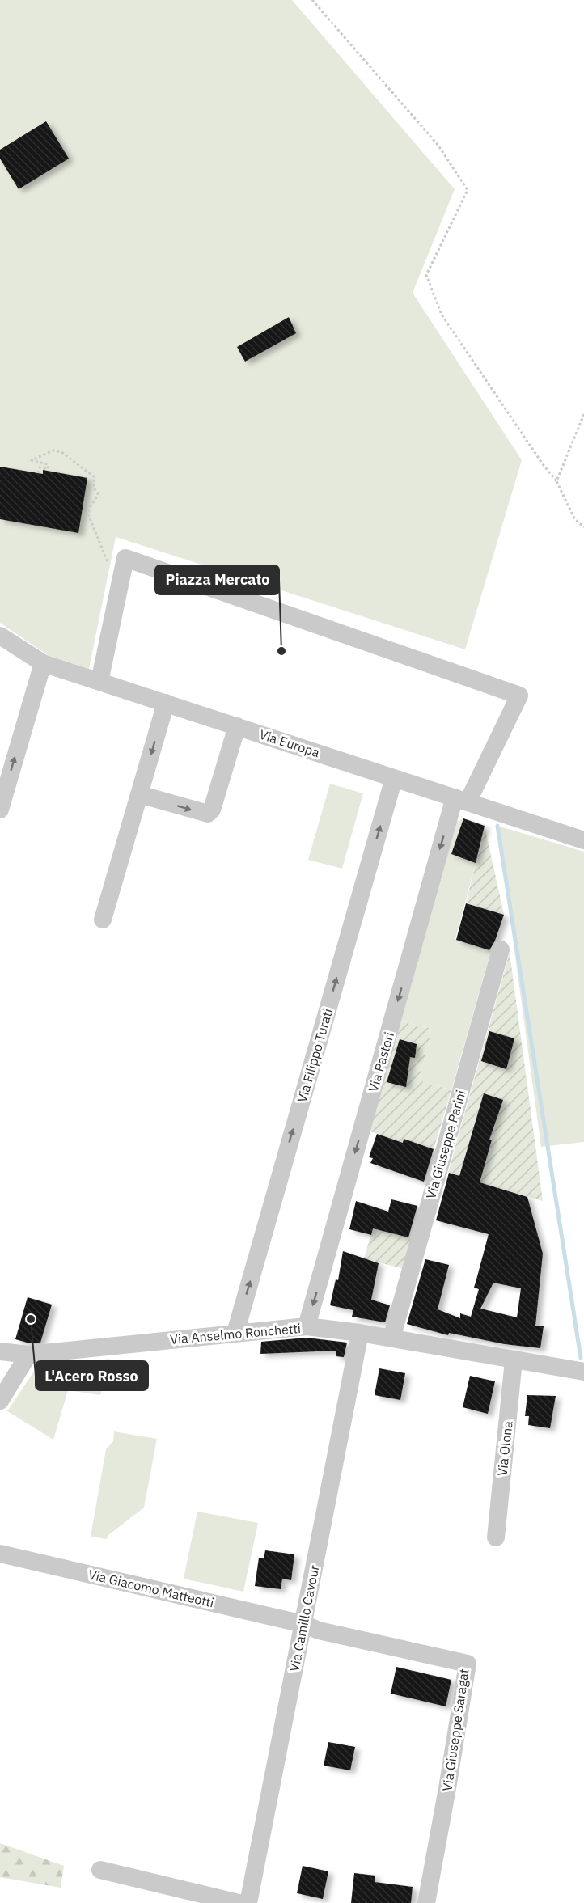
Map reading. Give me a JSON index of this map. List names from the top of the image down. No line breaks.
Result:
{"streets":{"street":["Via Europa","Via Filippo Turati","Via Pastori","Via Giuseppe Parini","Via Anselmo Ronchetti","Via Olona","Via Giacomo Matteotti","Via Camillo Cavour","Via Giuseppe Saragat"]},"crossings":[["Via Europa","Via Filippo Turati"],["Via Europa","Via Pastori"],["Via Filippo Turati","Via Anselmo Ronchetti"],["Via Pastori","Via Anselmo Ronchetti"],["Via Giuseppe Parini","Via Anselmo Ronchetti"],["Via Anselmo Ronchetti","Via Olona"],["Via Anselmo Ronchetti","Via Camillo Cavour"],["Via Giacomo Matteotti","Via Camillo Cavour"],["Via Giacomo Matteotti","Via Giuseppe Saragat"],["Via Camillo Cavour","Via Giuseppe Saragat"]],"one_way":["Via Filippo Turati","Via Pastori"],"places":["Piazza Mercato","L'Acero Rosso"]}
